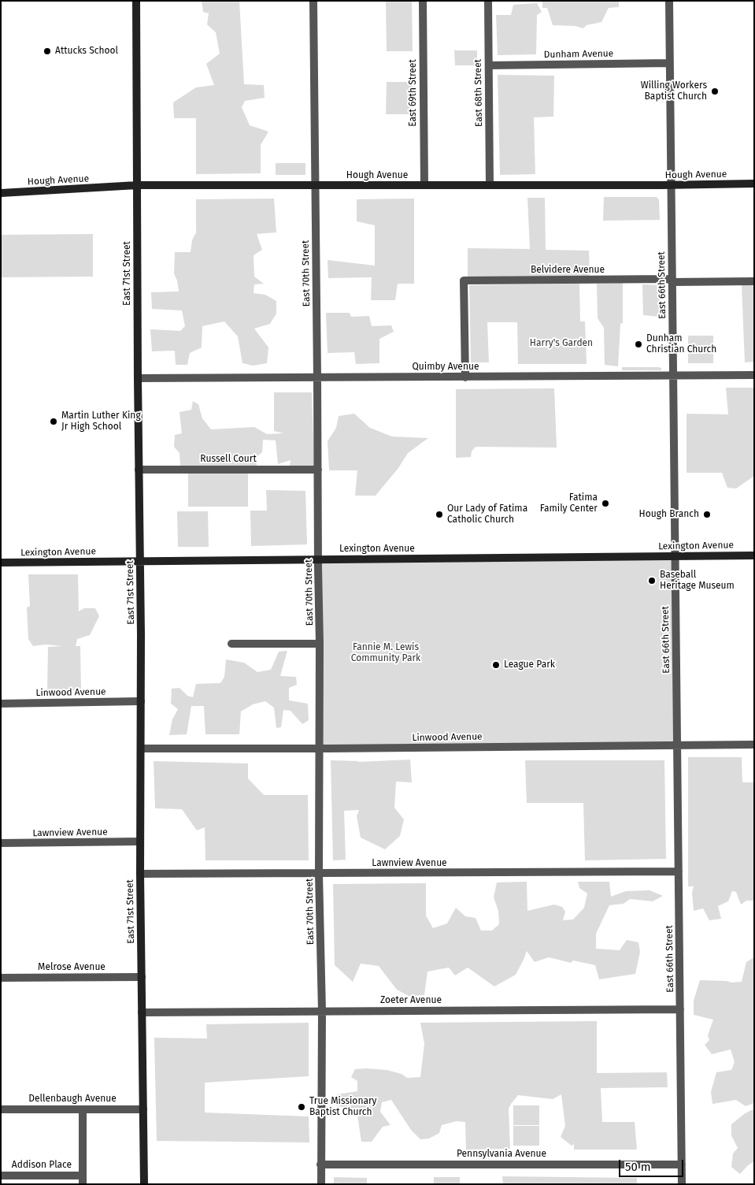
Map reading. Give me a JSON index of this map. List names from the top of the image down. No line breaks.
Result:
{"streets":{"street":["Dunham Avenue","East 69th Street","East 68th Street","Hough Avenue","Belvidere Avenue","East 71st Street","East 70th Street","East 66th Street","Quimby Avenue","Russell Court","Lexington Avenue","Linwood Avenue","Lawnview Avenue","Melrose Avenue","Zoeter Avenue","Dellenbaugh Avenue","Pennsylvania Avenue","Addison Place"]},"crossings":[["Dunham Avenue","East 68th Street"],["Dunham Avenue","East 66th Street"],["East 69th Street","Hough Avenue"],["East 68th Street","Hough Avenue"],["Hough Avenue","East 71st Street"],["Hough Avenue","East 70th Street"],["Hough Avenue","East 66th Street"],["Belvidere Avenue","East 66th Street"],["Belvidere Avenue","Quimby Avenue"],["East 71st Street","Quimby Avenue"],["East 71st Street","Russell Court"],["East 71st Street","Lexington Avenue"],["East 71st Street","Linwood Avenue"],["East 71st Street","Lawnview Avenue"],["East 71st Street","Melrose Avenue"],["East 71st Street","Zoeter Avenue"],["East 71st Street","Dellenbaugh Avenue"],["East 70th Street","Quimby Avenue"],["East 70th Street","Russell Court"],["East 70th Street","Lexington Avenue"],["East 70th Street","Linwood Avenue"],["East 70th Street","Lawnview Avenue"],["East 70th Street","Zoeter Avenue"],["East 70th Street","Pennsylvania Avenue"],["East 66th Street","Quimby Avenue"],["East 66th Street","Lexington Avenue"],["East 66th Street","Linwood Avenue"],["East 66th Street","Lawnview Avenue"],["East 66th Street","Zoeter Avenue"],["East 66th Street","Pennsylvania Avenue"]],"parks":["Harry's Garden","Fannie M. Lewis Community Park"],"places":["Attucks School","Willing Workers Baptist Church","Dunham Christian Church","Martin Luther King Jr High School","Fatima Family Center","Our Lady of Fatima Catholic Church","Hough Branch","Baseball Heritage Museum","League Park","True Missionary Baptist Church"],"scale_bar":"50 m"}
